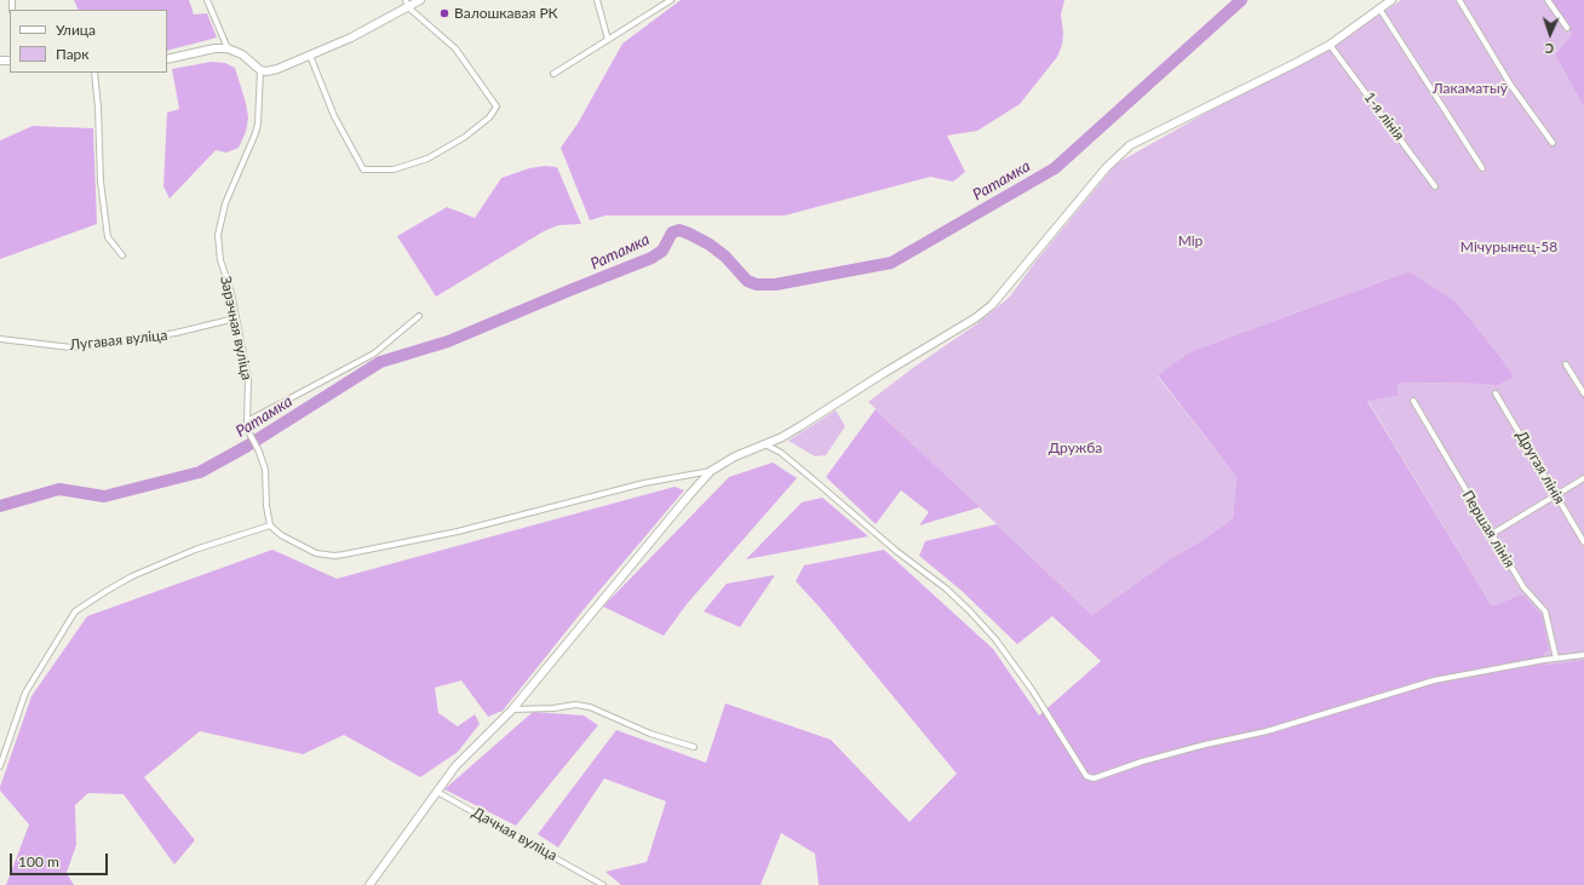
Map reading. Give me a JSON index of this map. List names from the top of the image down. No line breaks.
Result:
{"streets":{"street":["1-я лінія","Зарэчная вуліца","Лугавая вуліца","Другая лінія","Першая лінія","Дачная вуліца"]},"crossings":[["Зарэчная вуліца","Лугавая вуліца"]],"water":["Ратамка"],"parks":["Лакаматыў","Мір","Мічурынец-58","Дружба"],"places":["Валошкавая РК"],"legend":["Улица","Парк"],"scale_bar":"100 m","north":"bottom"}
